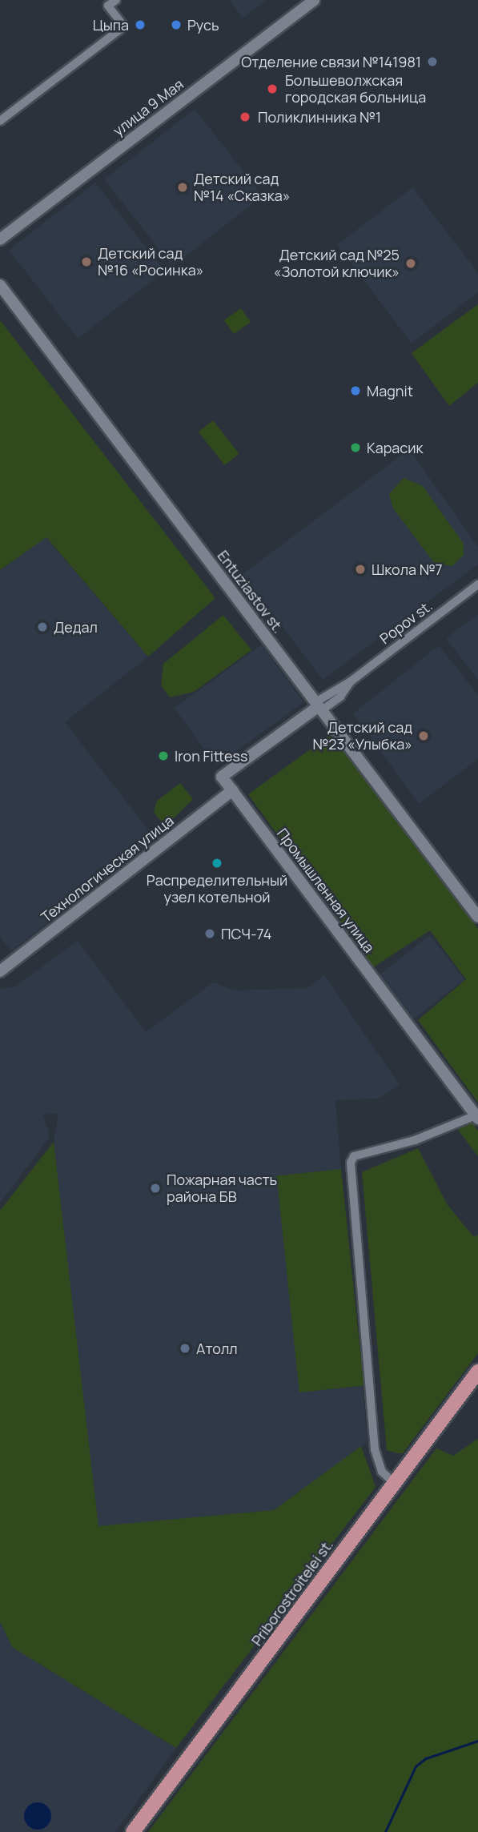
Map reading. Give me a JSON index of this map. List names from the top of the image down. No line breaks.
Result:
{"streets":{"main road":["Priborostroitelei st."],"street":["улица 9 Мая","Entuziastov st.","Popov st.","Технологическая улица","Промышленная улица"]},"crossings":[["Entuziastov st.","Popov st."],["Технологическая улица","Промышленная улица"]],"places":["Цыпа","Русь","Отделение связи №141981","Большеволжская городская больница","Поликлинника №1","Детский сад №14 «Сказка»","Детский сад №16 «Росинка»","Детский сад №25 «Золотой ключик»","Magnit","Карасик","Школа №7","Дедал","Детский сад №23 «Улыбка»","Iron Fittess","Распределительный узел котельной","ПСЧ-74","Пожарная часть района БВ","Атолл"]}
